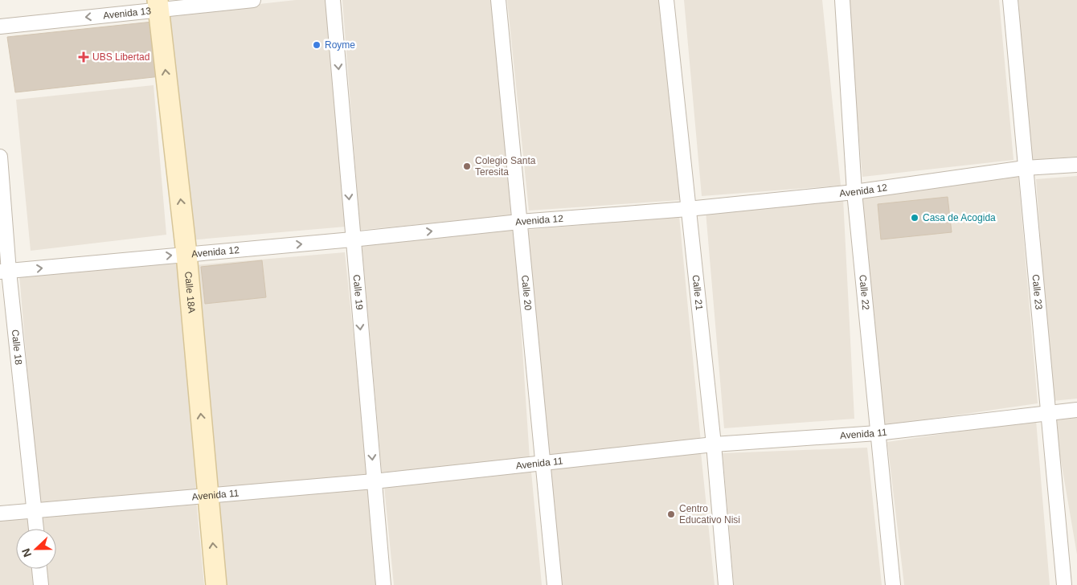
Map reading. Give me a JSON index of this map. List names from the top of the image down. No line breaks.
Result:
{"streets":{"street":["Avenida 13","Avenida 12","Calle 18A","Calle 19","Calle 20","Calle 21","Calle 22","Calle 23","Calle 18","Avenida 11"]},"crossings":[["Avenida 13","Calle 18A"],["Avenida 12","Calle 18A"],["Avenida 12","Calle 19"],["Avenida 12","Calle 20"],["Avenida 12","Calle 21"],["Avenida 12","Calle 22"],["Avenida 12","Calle 23"],["Avenida 12","Calle 18"],["Calle 18A","Avenida 11"],["Calle 19","Avenida 11"],["Calle 20","Avenida 11"],["Calle 21","Avenida 11"],["Calle 22","Avenida 11"],["Calle 23","Avenida 11"],["Calle 18","Avenida 11"]],"one_way":["Avenida 13","Avenida 12","Calle 18A","Calle 19"],"places":{"other":["Royme","Colegio Santa Teresita","Casa de Acogida","Centro Educativo Nisi"],"health":["UBS Libertad"]},"north":"left"}
